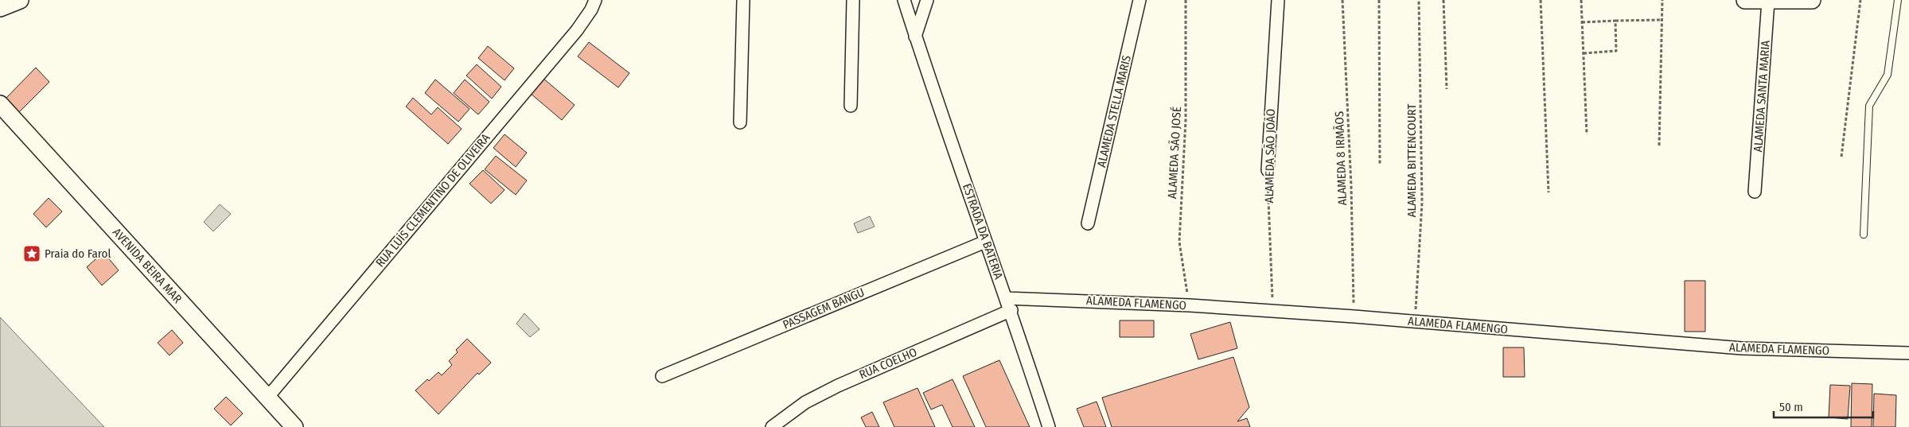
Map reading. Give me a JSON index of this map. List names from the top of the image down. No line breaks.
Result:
{"streets":{"main road":["AVENIDA BEIRA MAR"],"street":["ALAMEDA SANTA MARIA","ALAMEDA STELLA MARIS","ALAMEDA SÃO JOÃO","RUA LUÍS CLEMENTINO DE OLIVEIRA","ESTRADA DA BATERIA","ALAMEDA FLAMENGO","PASSAGEM BANGU","RUA COELHO"],"path":["ALAMEDA SÃO JOSÉ","ALAMEDA 8 IRMÃOS","ALAMEDA BITTENCOURT"]},"crossings":[["ALAMEDA SÃO JOSÉ","ALAMEDA FLAMENGO"],["ALAMEDA SÃO JOÃO","ALAMEDA FLAMENGO"],["ALAMEDA 8 IRMÃOS","ALAMEDA FLAMENGO"],["ALAMEDA BITTENCOURT","ALAMEDA FLAMENGO"],["RUA LUÍS CLEMENTINO DE OLIVEIRA","AVENIDA BEIRA MAR"],["ESTRADA DA BATERIA","ALAMEDA FLAMENGO"],["ESTRADA DA BATERIA","PASSAGEM BANGU"],["ESTRADA DA BATERIA","RUA COELHO"]],"places":{"place":["Praia do Farol"]},"scale_bar":"50 m"}
